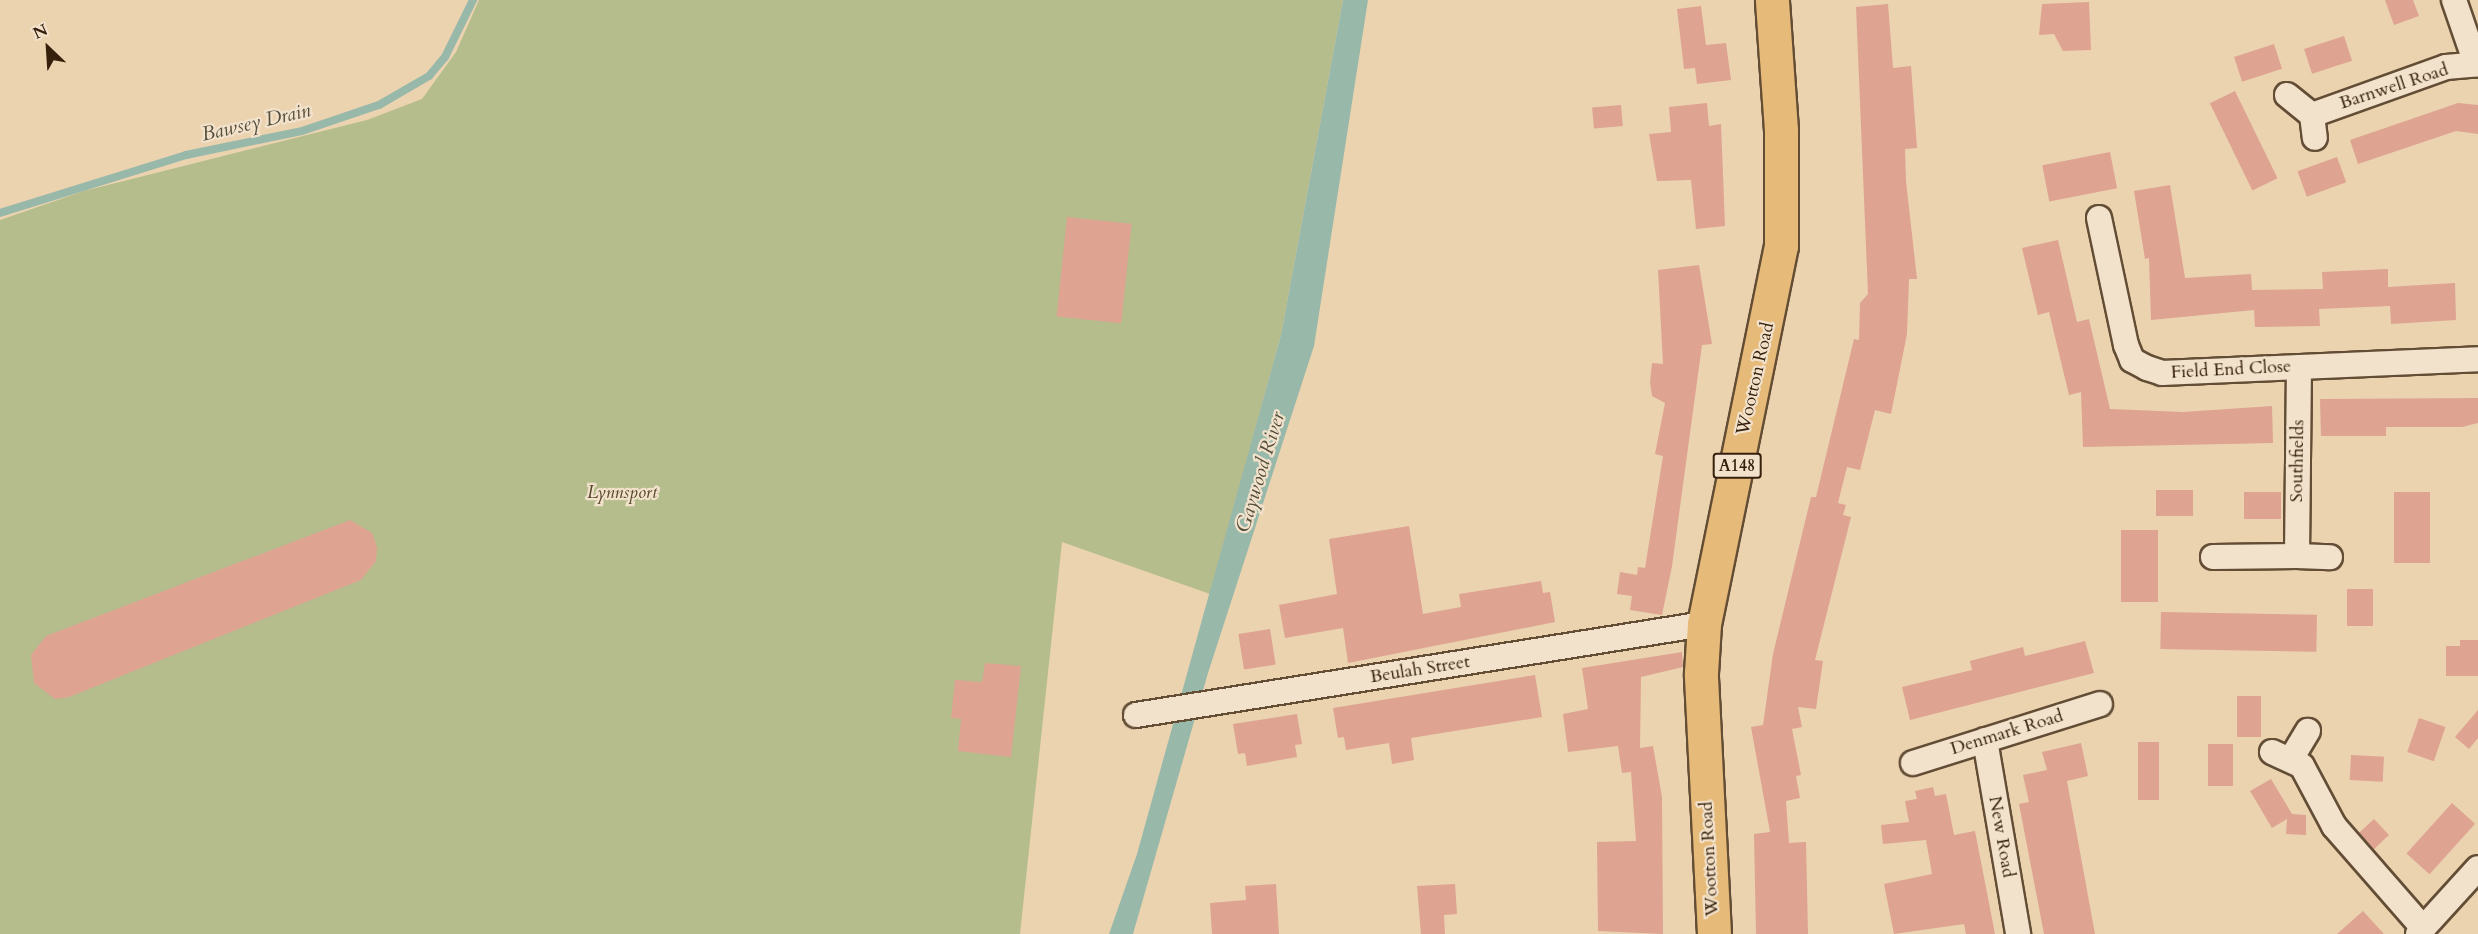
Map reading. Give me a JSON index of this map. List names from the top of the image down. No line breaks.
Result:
{"streets":{"main road":["Wootton Road","A148"],"street":["Barnwell Road","Field End Close","Southfields","Beulah Street","Denmark Road","New Road"]},"crossings":[["Field End Close","Southfields"],["Wootton Road","Beulah Street"],["Denmark Road","New Road"]],"water":["Bawsey Drain","Gaywood River"],"parks":["Lynnsport"],"north":"top left"}
